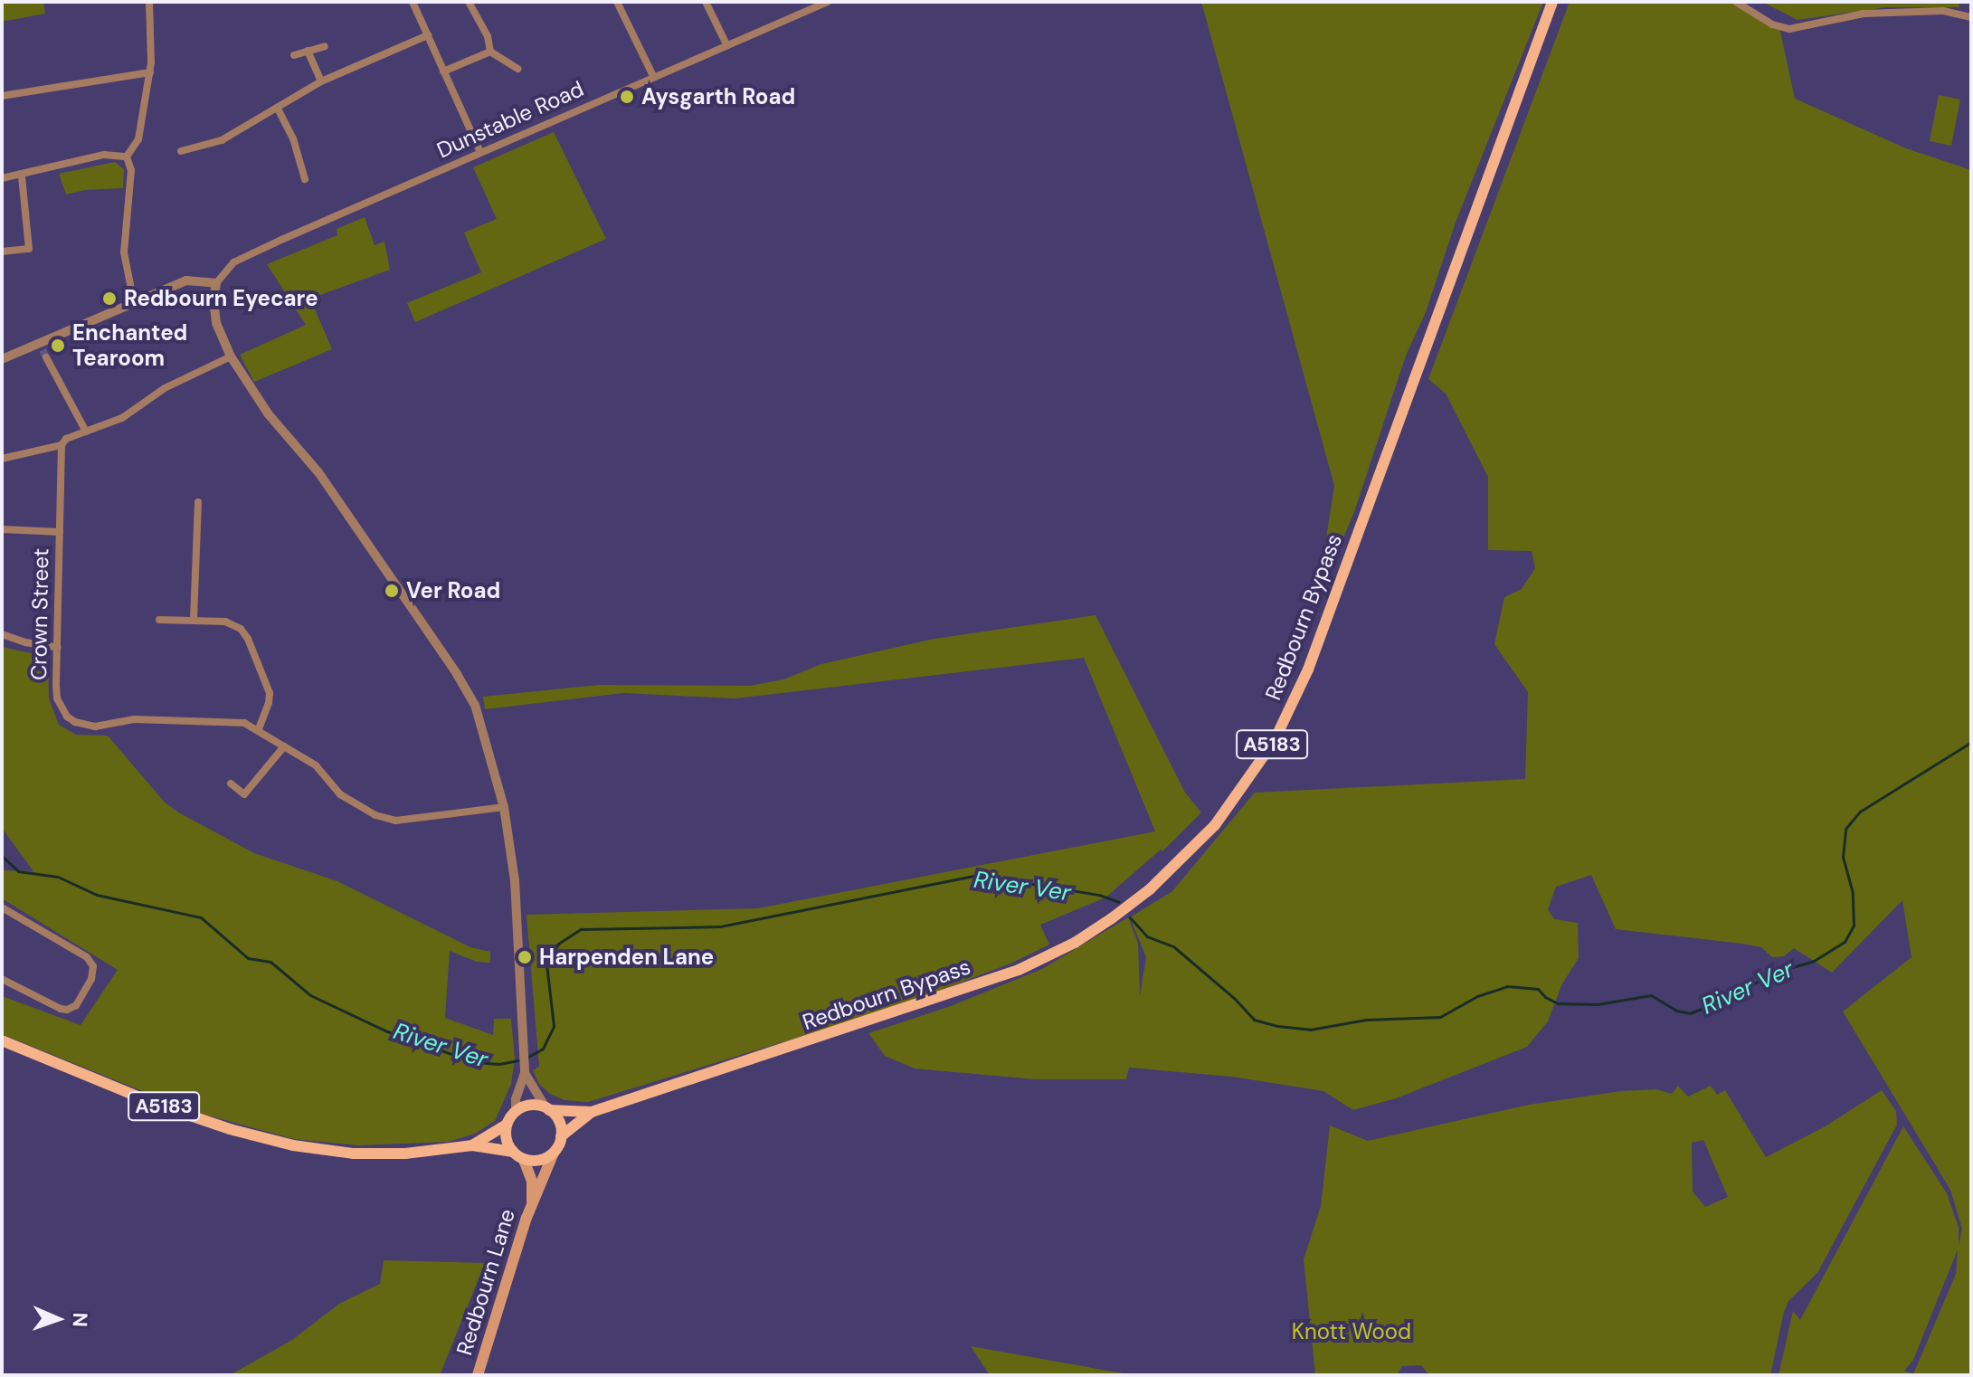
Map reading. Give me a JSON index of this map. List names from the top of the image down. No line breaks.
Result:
{"streets":{"main road":["Redbourn Bypass","A5183","Redbourn Lane"],"street":["Dunstable Road","Crown Street"]},"crossings":[["Redbourn Bypass","A5183"],["Redbourn Bypass","Redbourn Lane"],["A5183","Redbourn Lane"]],"water":["River Ver"],"parks":["Knott Wood"],"places":["Aysgarth Road","Redbourn Eyecare","Enchanted Tearoom","Ver Road","Harpenden Lane"],"north":"right"}
